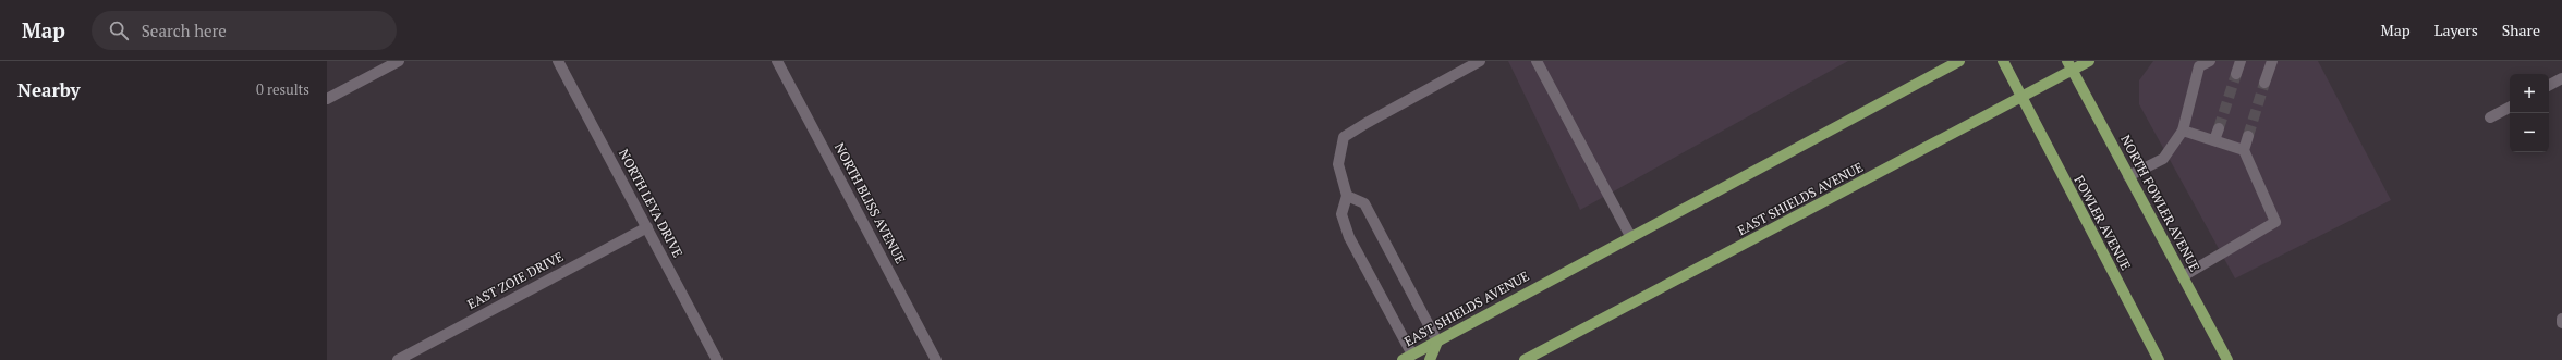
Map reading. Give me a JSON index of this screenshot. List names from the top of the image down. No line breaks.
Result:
{"streets":{"main road":["EAST SHIELDS AVENUE","NORTH FOWLER AVENUE","FOWLER AVENUE"],"street":["NORTH LEYA DRIVE","NORTH BLISS AVENUE","EAST ZOIE DRIVE"]},"crossings":[["EAST SHIELDS AVENUE","NORTH FOWLER AVENUE"],["EAST SHIELDS AVENUE","FOWLER AVENUE"],["NORTH LEYA DRIVE","EAST ZOIE DRIVE"]],"page":{"header":"Map","search":"Search here","nav":["Map","Layers","Share"],"heading":["Nearby","0 results"],"map_buttons":["+","−"]}}
